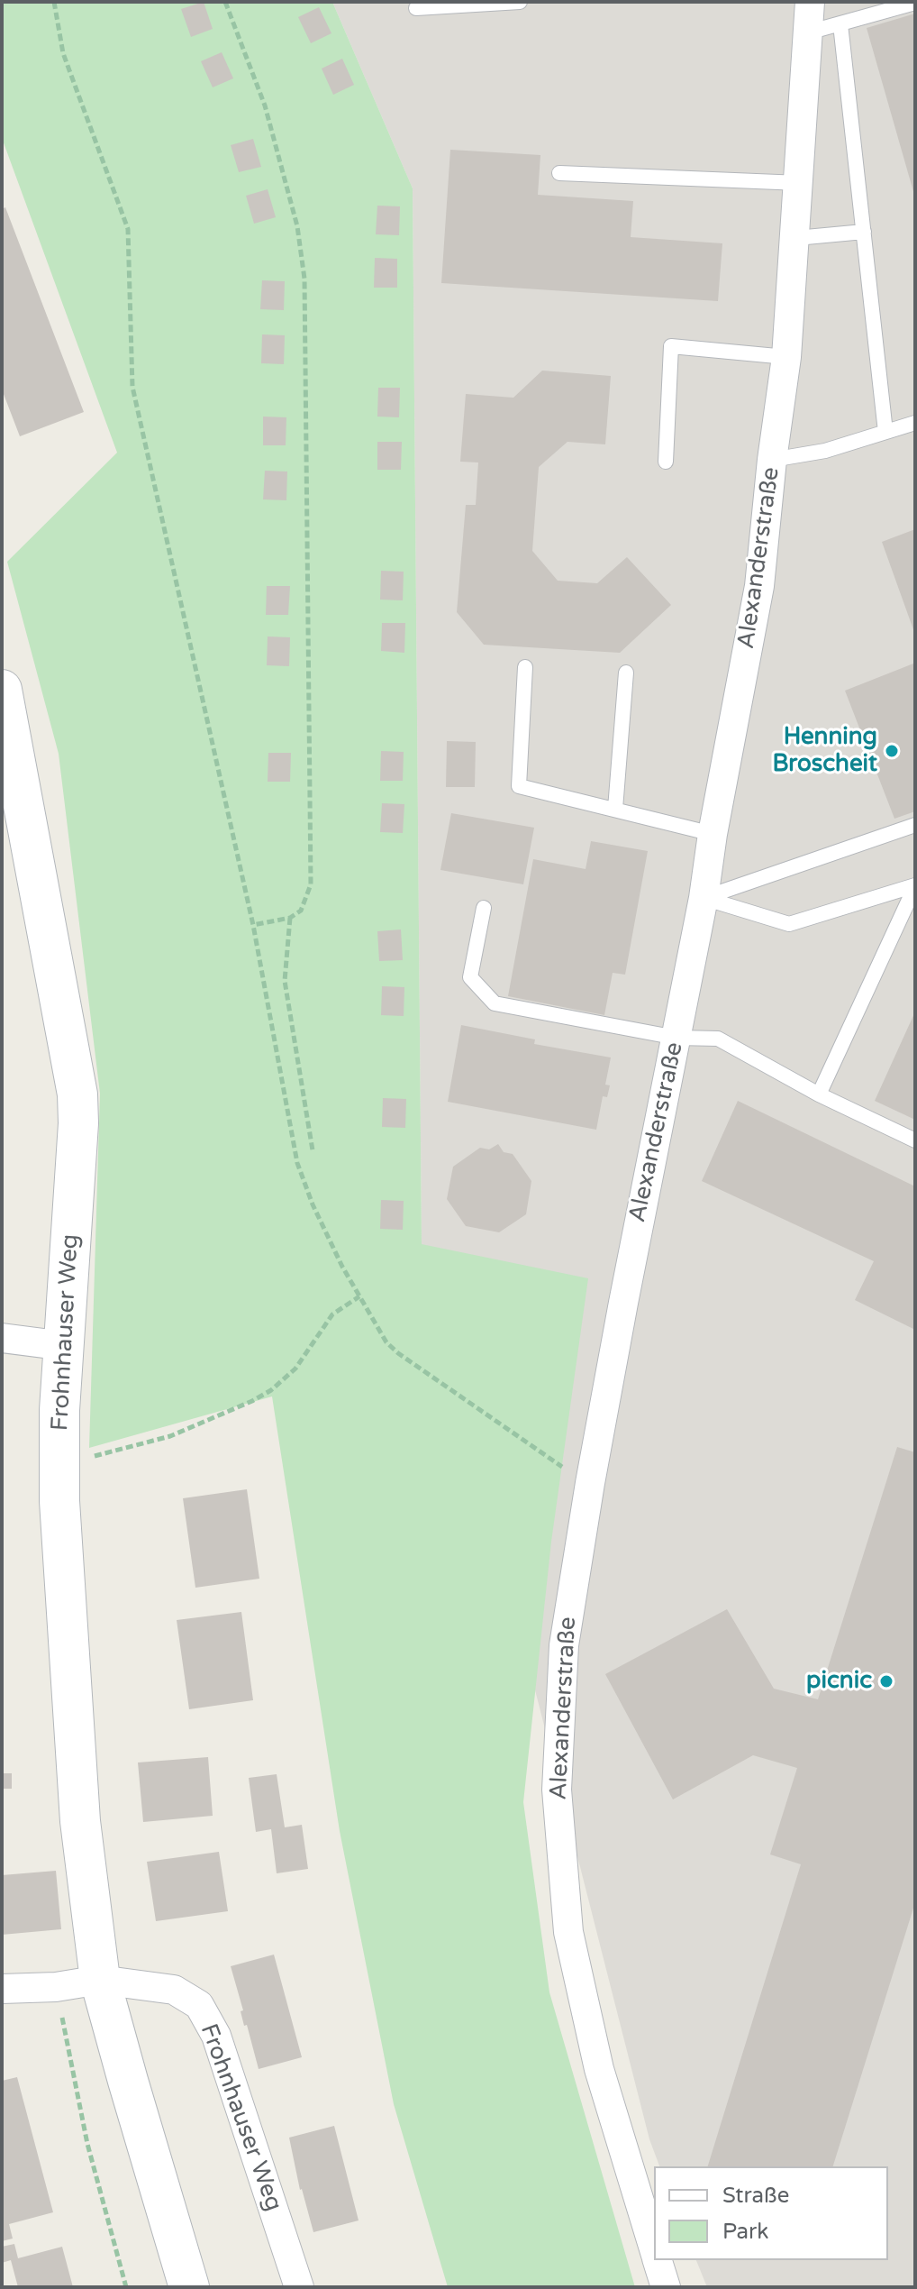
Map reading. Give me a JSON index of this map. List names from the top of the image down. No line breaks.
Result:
{"streets":{"main road":["Frohnhauser Weg"],"street":["Alexanderstraße"]},"places":["Henning Broscheit","picnic"],"legend":["Straße","Park"]}
